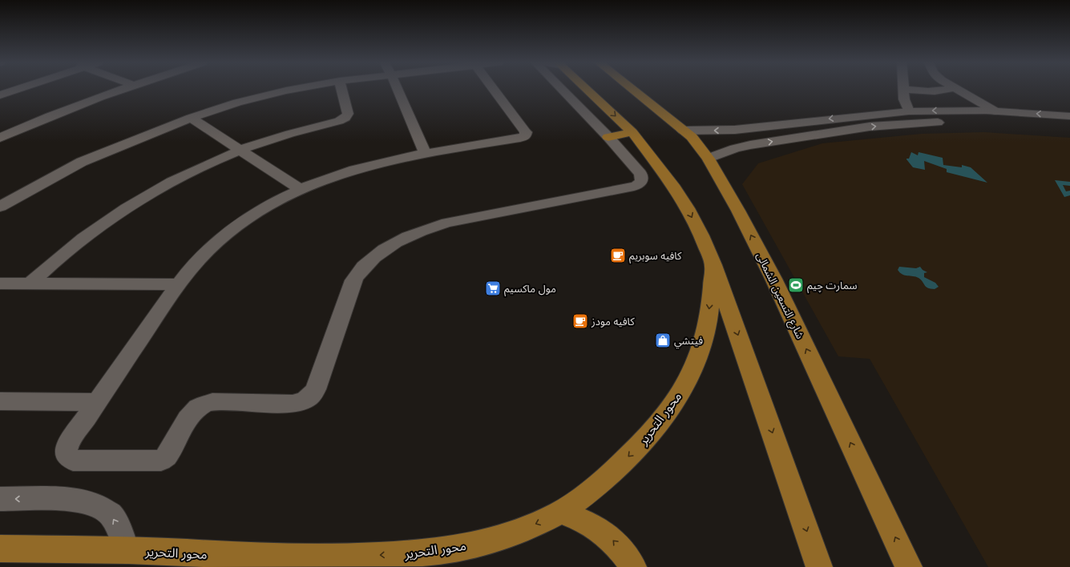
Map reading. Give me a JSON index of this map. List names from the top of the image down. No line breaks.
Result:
{"streets":{"main road":["شارع التسعين الشمالى","محور التحرير"]},"one_way":["محور التحرير"],"places":{"cafe":["كافيه سوبريم","كافيه مودز"],"sports":["سمارت چيم"],"supermarket":["مول ماكسيم"],"shop":["فيتشي"]}}
